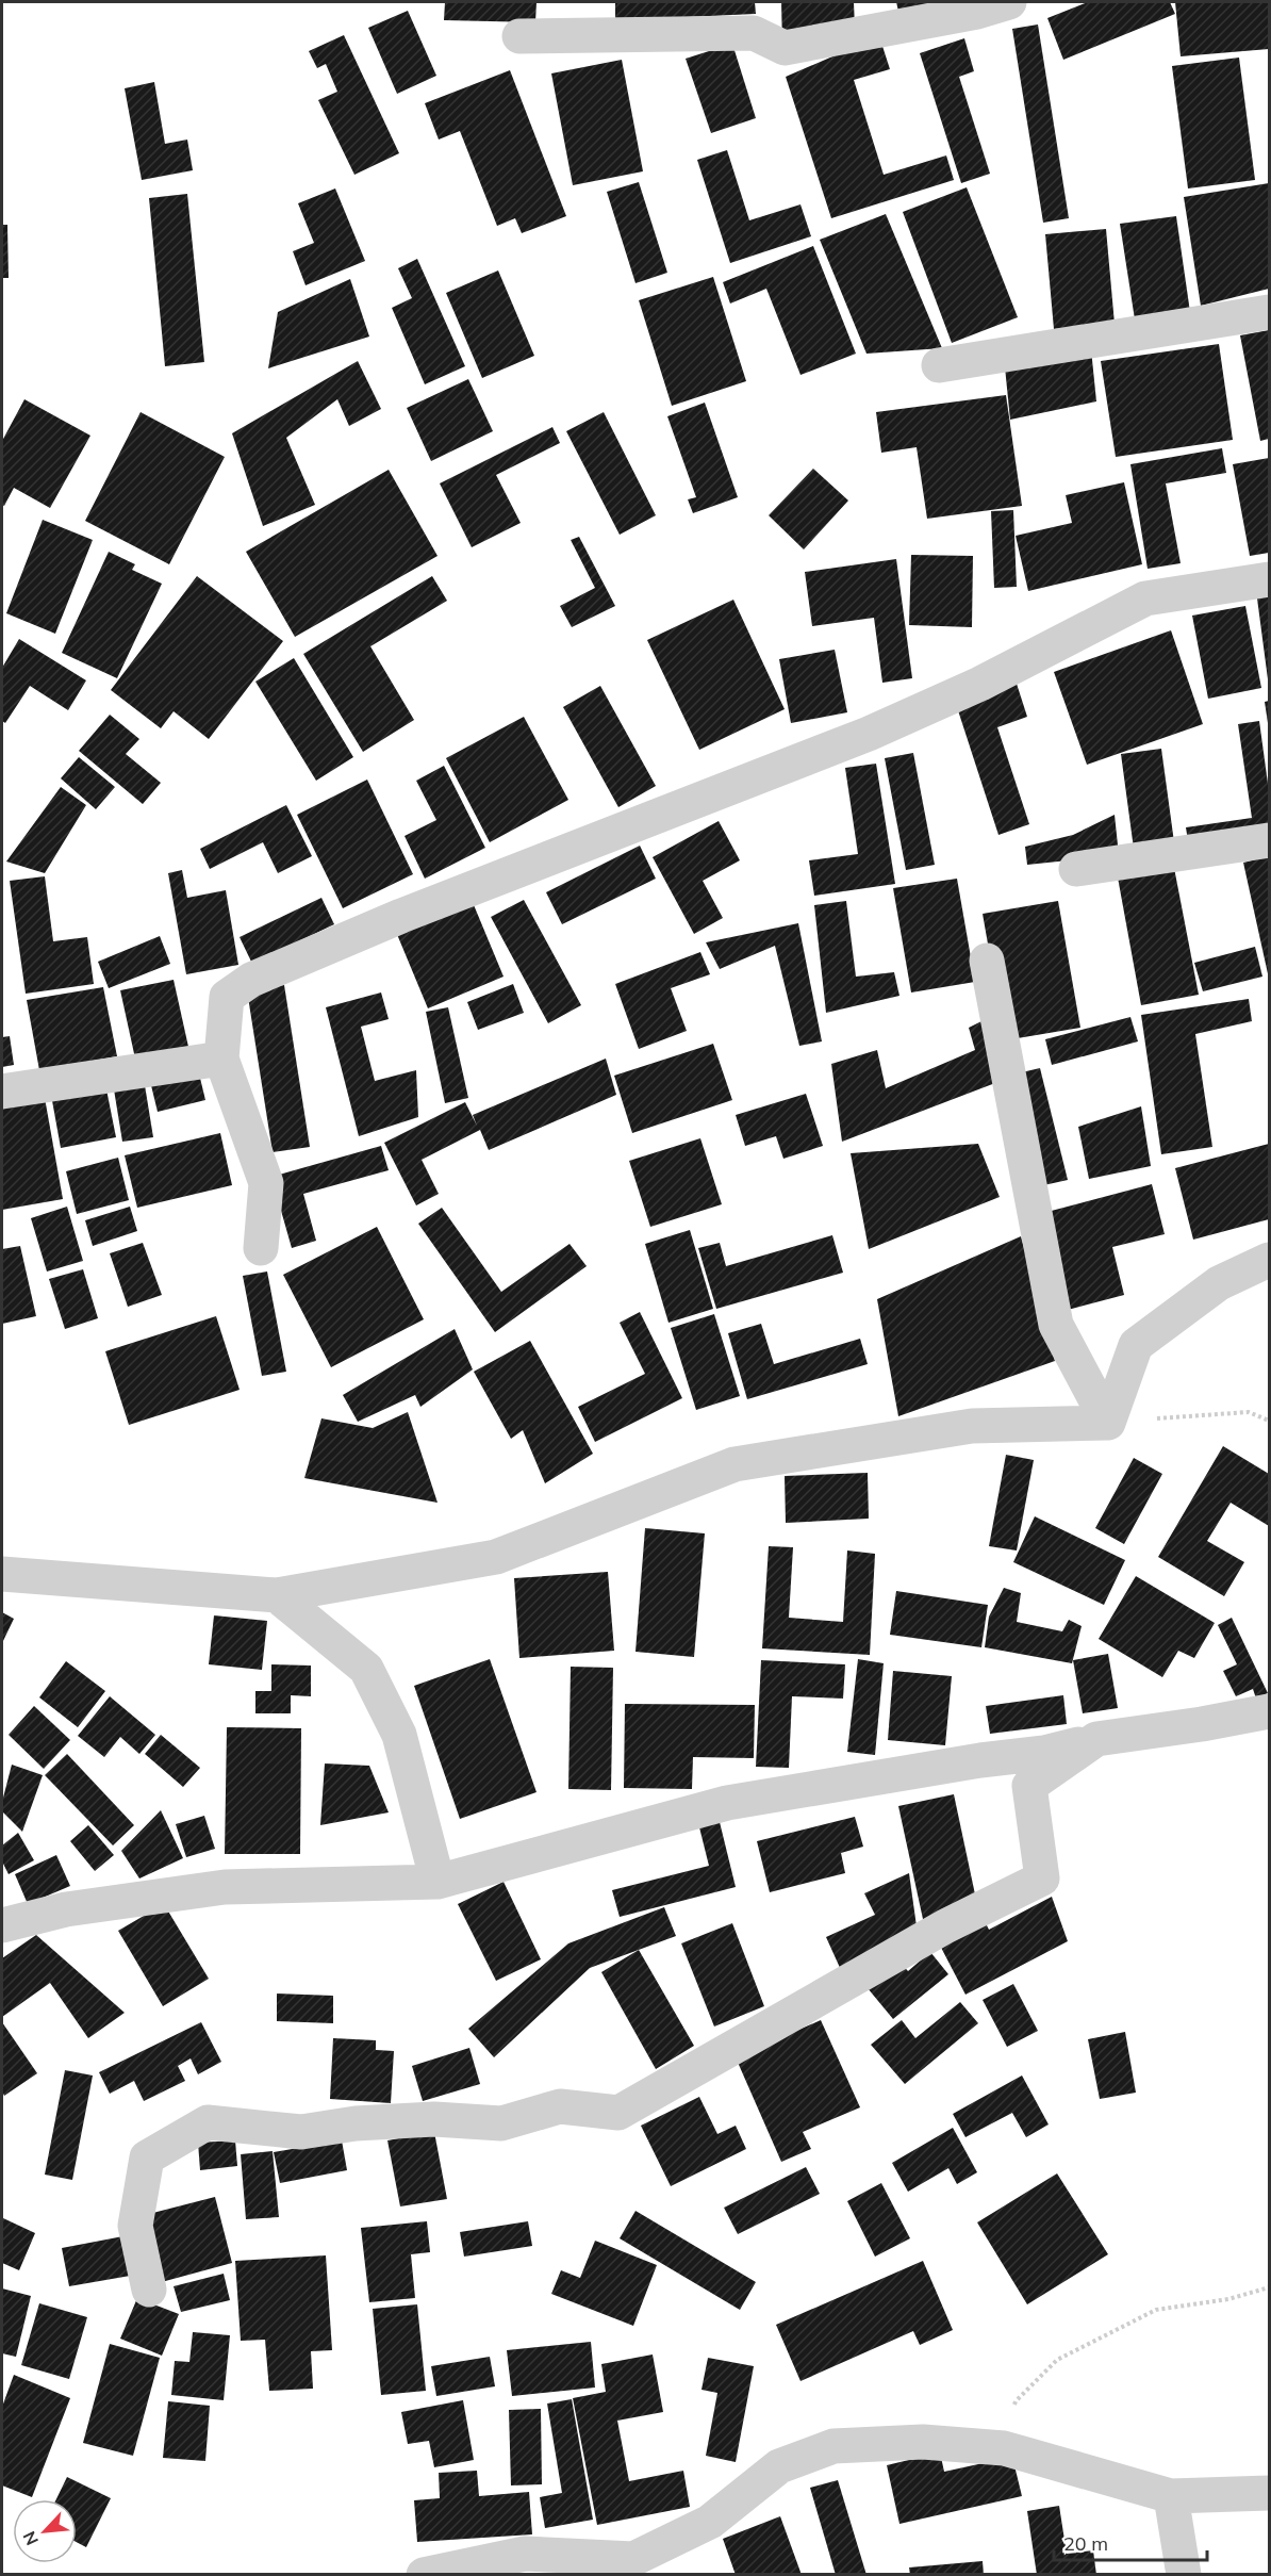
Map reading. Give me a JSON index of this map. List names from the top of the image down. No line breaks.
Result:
{"scale_bar":"20 m","north":"bottom left"}
